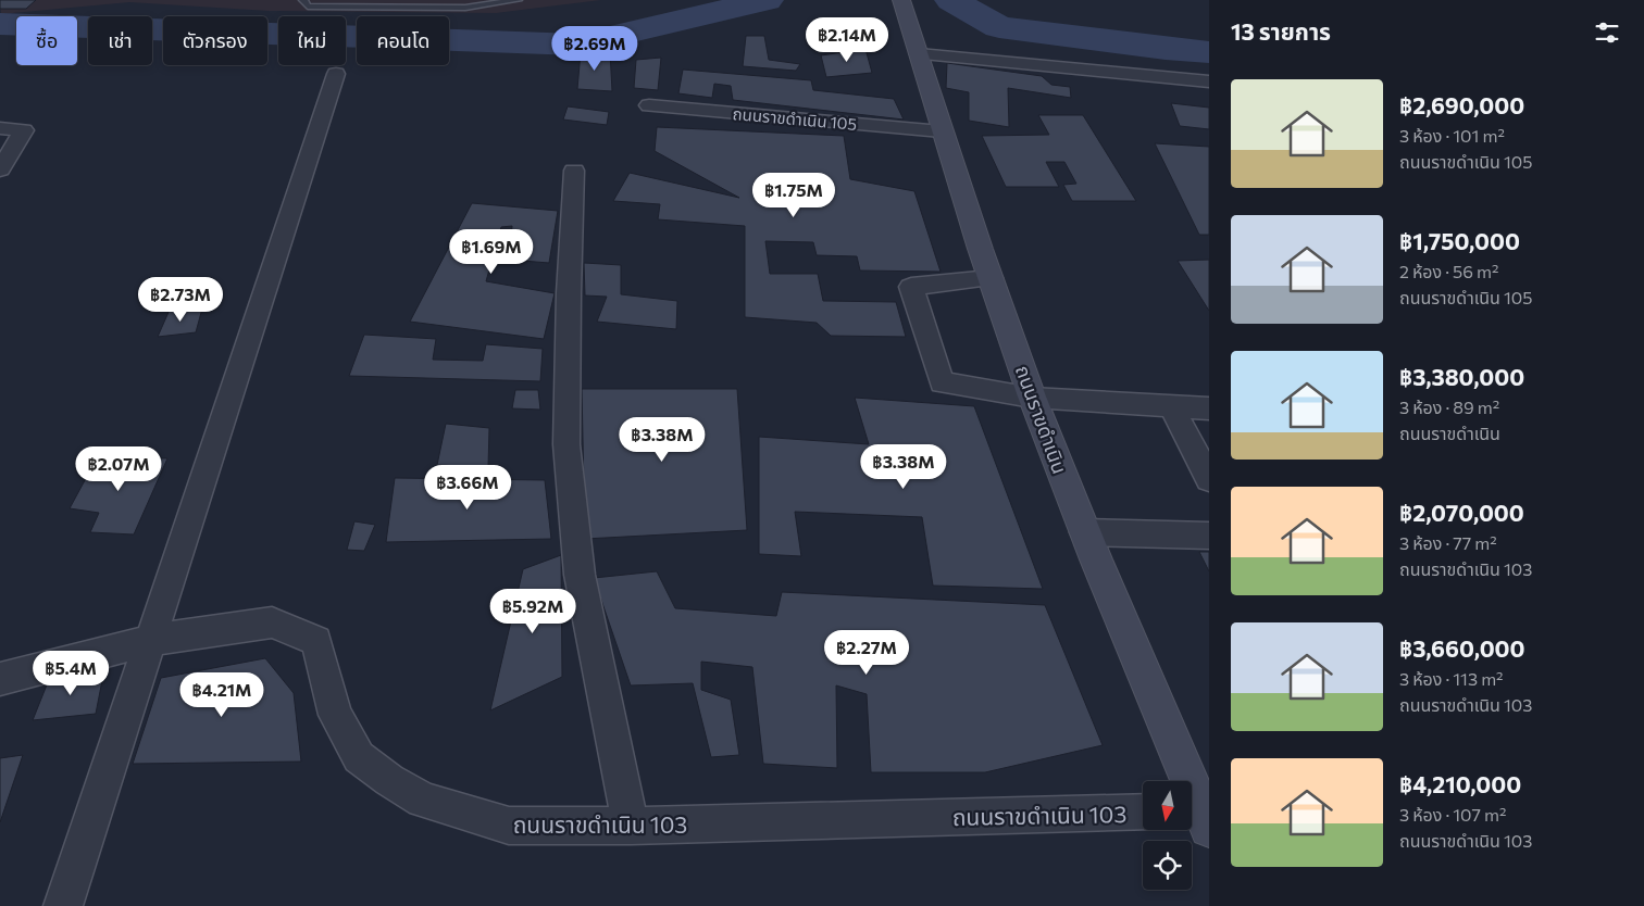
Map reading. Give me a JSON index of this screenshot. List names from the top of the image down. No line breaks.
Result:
{"streets":{"main road":["ถนนราขดำเนิน"],"street":["ถนนราขดำเนิน 105","ถนนราขดำเนิน 103"]},"crossings":[["ถนนราขดำเนิน 105","ถนนราขดำเนิน"]],"north":"bottom","page":{"heading":"13 รายการ","chip":["ซื้อ","เช่า","ตัวกรอง","ใหม่","คอนโด"],"price":["฿2.14M","฿2.69M","฿1.75M","฿1.69M","฿2.73M","฿3.38M","฿3.38M","฿2.07M","฿3.66M","฿5.92M","฿2.27M","฿5.4M","฿4.21M"],"list":[{"name":"฿2,690,000","note":"3 ห้อง · 101 m² · ถนนราขดำเนิน 105"},{"name":"฿1,750,000","note":"2 ห้อง · 56 m² · ถนนราขดำเนิน 105"},{"name":"฿3,380,000","note":"3 ห้อง · 89 m² · ถนนราขดำเนิน"},{"name":"฿2,070,000","note":"3 ห้อง · 77 m² · ถนนราขดำเนิน 103"},{"name":"฿3,660,000","note":"3 ห้อง · 113 m² · ถนนราขดำเนิน 103"},{"name":"฿4,210,000","note":"3 ห้อง · 107 m² · ถนนราขดำเนิน 103"}]}}
